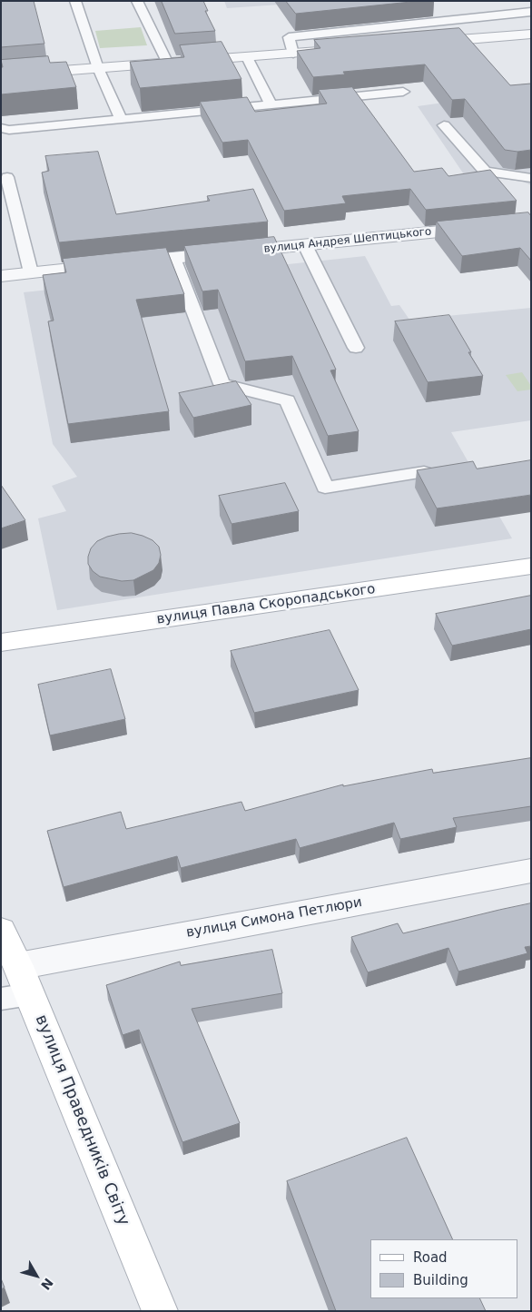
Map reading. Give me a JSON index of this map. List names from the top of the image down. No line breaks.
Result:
{"streets":{"street":["вулиця Андрея Шептицького","вулиця Павла Скоропадського","вулиця Симона Петлюри","вулиця Праведників Світу"]},"crossings":[["вулиця Симона Петлюри","вулиця Праведників Світу"]],"legend":["Road","Building"],"north":"bottom right"}
